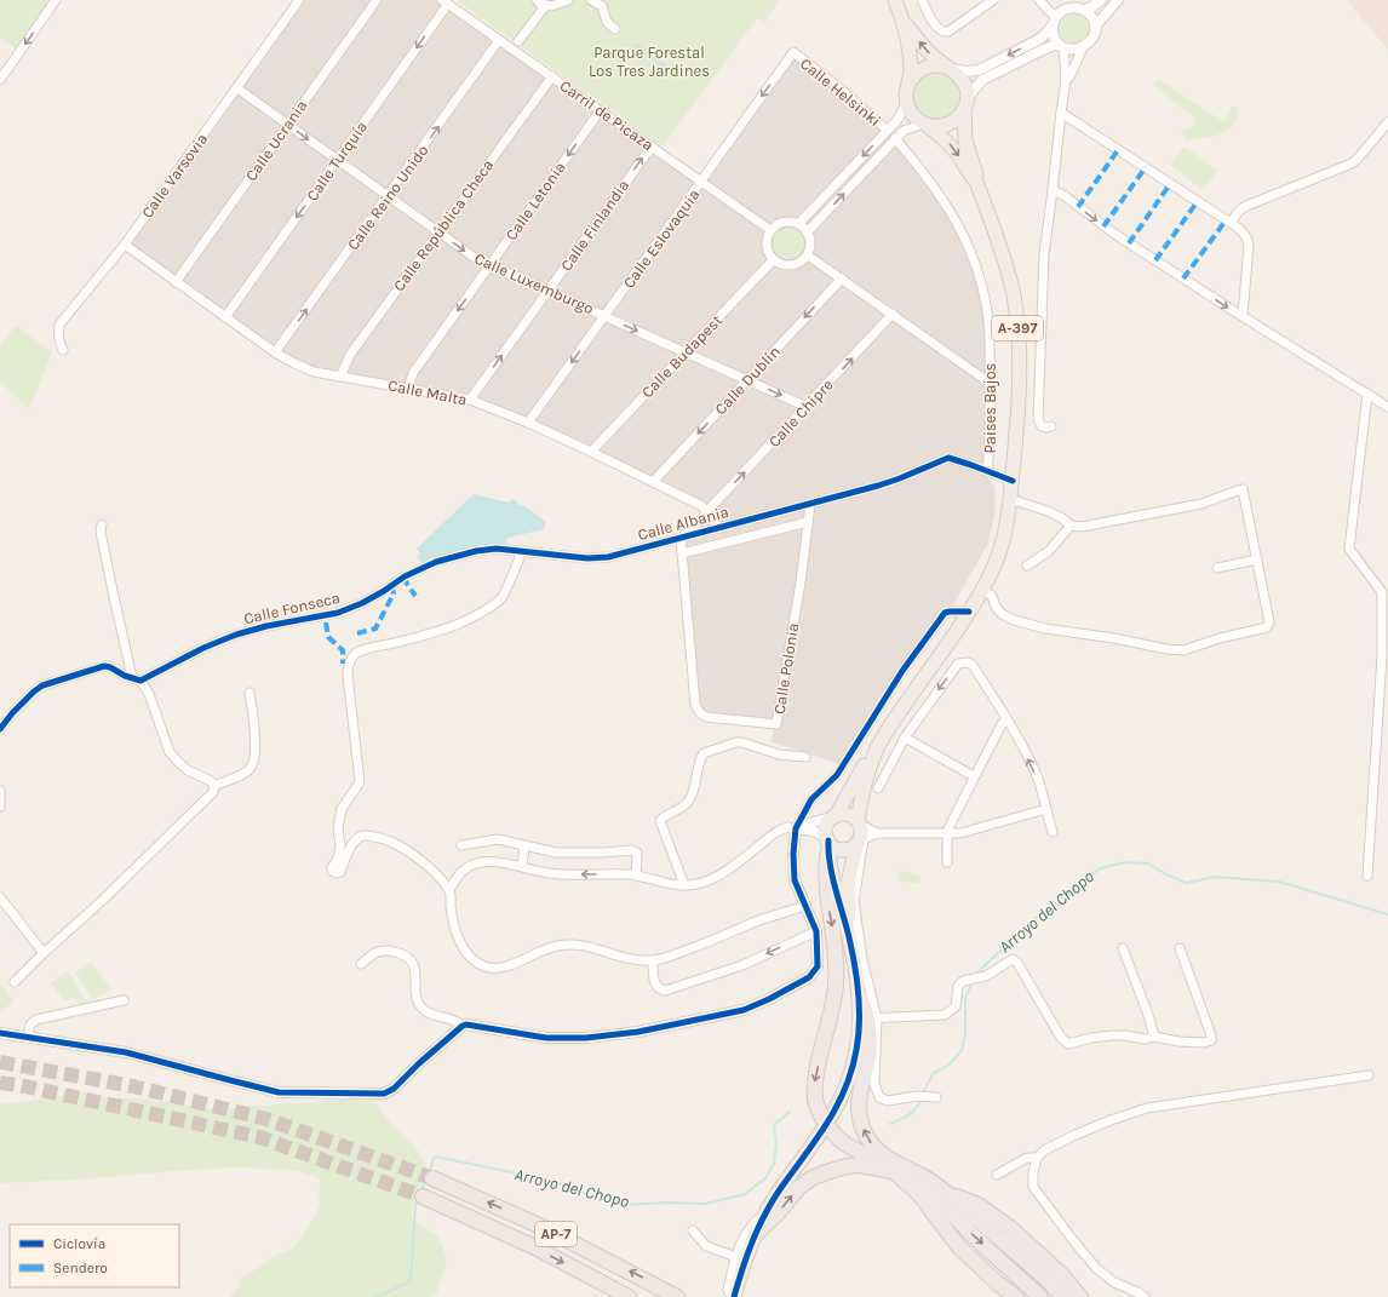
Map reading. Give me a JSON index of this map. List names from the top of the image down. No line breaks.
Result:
{"streets":{"highway":["AP-7"],"main road":["A-397"],"street":["Calle Helsinki","Carril de Picaza","Calle Ucrania","Calle Turquía","Calle Varsovia","Calle Reino Unido","Calle Letonia","Calle República Checa","Calle Finlandia","Calle Eslovaquia","Calle Luxemburgo","Calle Budapest","Calle Dublín","Calle Malta","Paises Bajos","Calle Chipre","Calle Albania","Calle Fonseca","Calle Polonia"]},"crossings":[["Calle Helsinki","Calle Eslovaquia"],["Carril de Picaza","Calle Turquía"],["Carril de Picaza","Calle Reino Unido"],["Carril de Picaza","Calle Letonia"],["Carril de Picaza","Calle República Checa"],["Carril de Picaza","Calle Finlandia"],["Carril de Picaza","Calle Eslovaquia"],["Carril de Picaza","Calle Budapest"],["Calle Ucrania","Calle Luxemburgo"],["Calle Ucrania","Calle Malta"],["Calle Turquía","Calle Luxemburgo"],["Calle Turquía","Calle Malta"],["Calle Varsovia","Calle Luxemburgo"],["Calle Varsovia","Calle Malta"],["Calle Reino Unido","Calle Luxemburgo"],["Calle Reino Unido","Calle Malta"],["Calle Letonia","Calle Luxemburgo"],["Calle Letonia","Calle Malta"],["Calle República Checa","Calle Luxemburgo"],["Calle República Checa","Calle Malta"],["Calle Finlandia","Calle Luxemburgo"],["Calle Finlandia","Calle Malta"],["Calle Eslovaquia","Calle Luxemburgo"],["Calle Eslovaquia","Calle Malta"],["Calle Luxemburgo","Calle Budapest"],["Calle Luxemburgo","Calle Dublín"],["Calle Luxemburgo","Calle Chipre"],["A-397","Calle Albania"],["Calle Budapest","Calle Malta"],["Calle Dublín","Calle Malta"],["Calle Malta","Calle Chipre"],["Paises Bajos","Calle Albania"],["Calle Albania","Calle Fonseca"],["Calle Albania","Calle Polonia"]],"one_way":["Calle Turquía","Calle Reino Unido","Calle Letonia","Calle Finlandia","Calle Eslovaquia","Calle Luxemburgo","Calle Dublín","Calle Chipre"],"water":["Arroyo del Chopo"],"parks":["Parque Forestal Los Tres Jardines"],"legend":["Ciclovía","Sendero"]}
